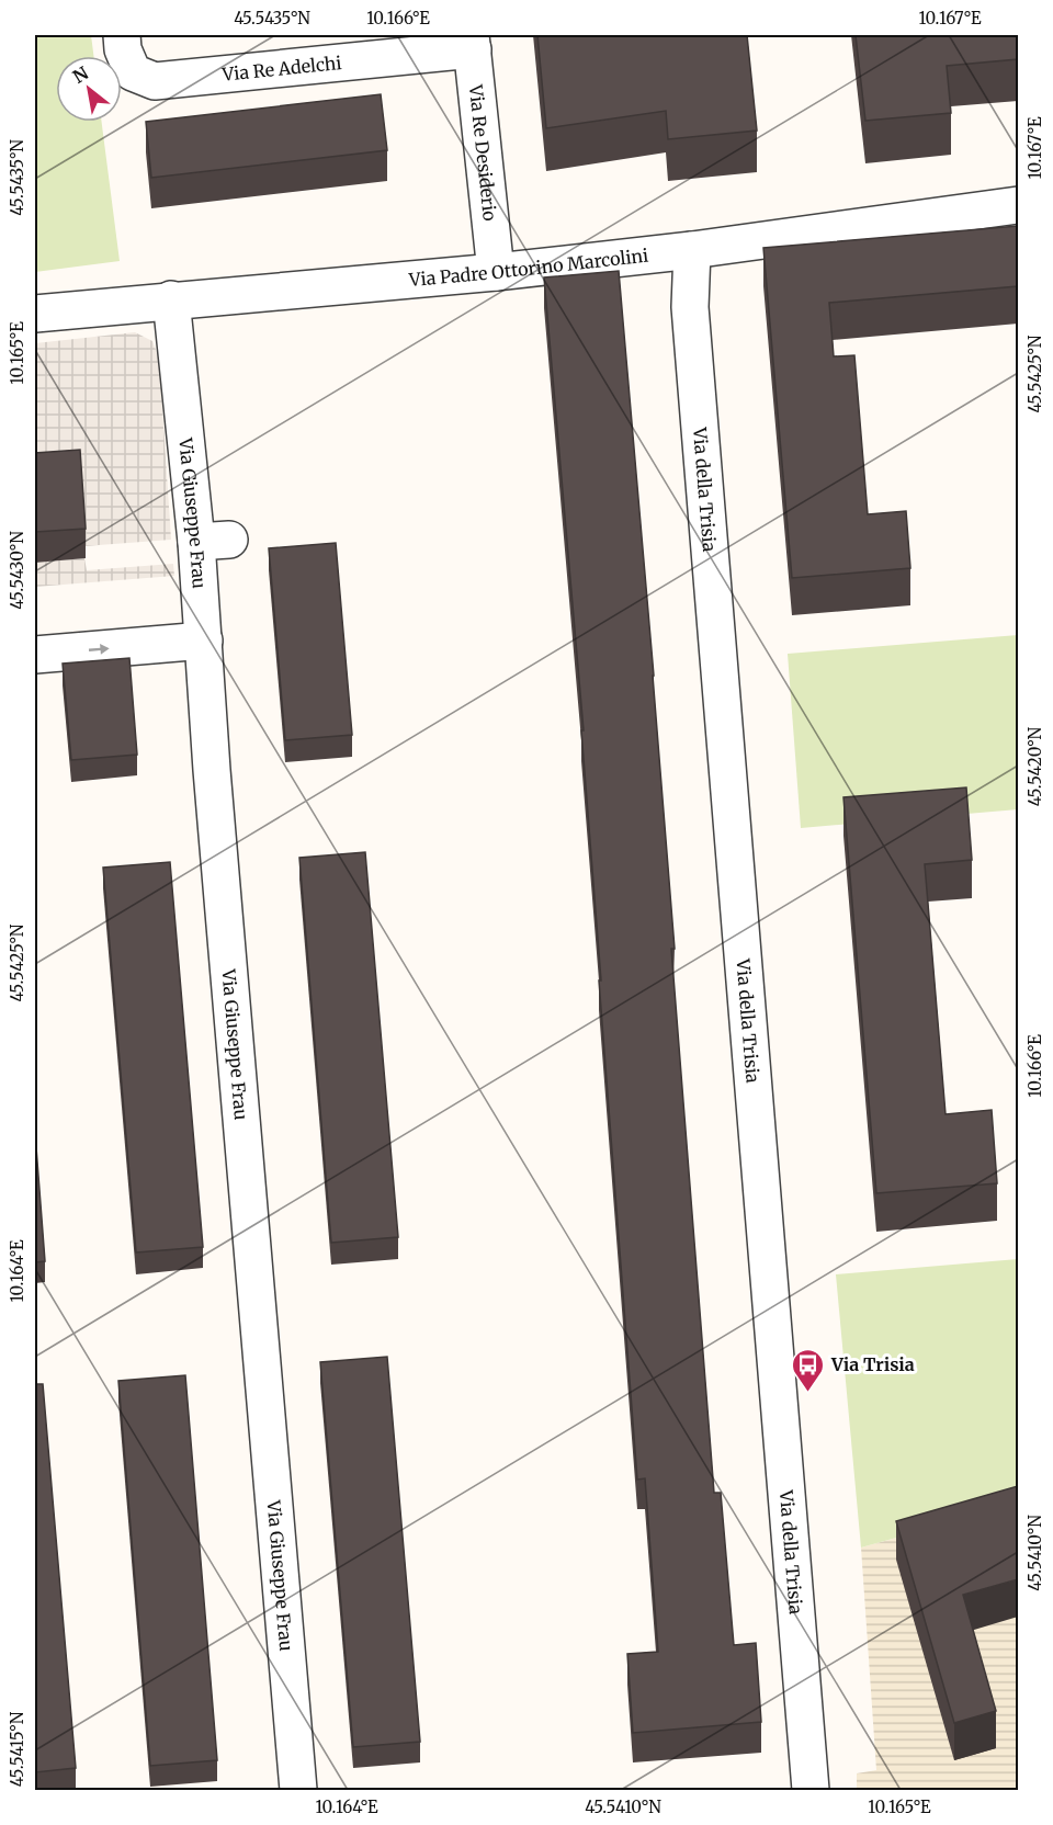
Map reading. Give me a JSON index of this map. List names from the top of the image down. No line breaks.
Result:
{"streets":{"street":["Via Re Adelchi","Via Re Desiderio","Via Padre Ottorino Marcolini","Via della Trisia","Via Giuseppe Frau"]},"crossings":[["Via Re Adelchi","Via Re Desiderio"],["Via Re Desiderio","Via Padre Ottorino Marcolini"],["Via Padre Ottorino Marcolini","Via della Trisia"],["Via Padre Ottorino Marcolini","Via Giuseppe Frau"]],"places":{"bus stop":["Via Trisia"]},"north":"top left","coordinates":["45.5435°N","10.166°E","10.167°E","10.165°E","45.5425°N","45.5430°N","45.5420°N","10.164°E","45.5410°N","45.5415°N"]}
